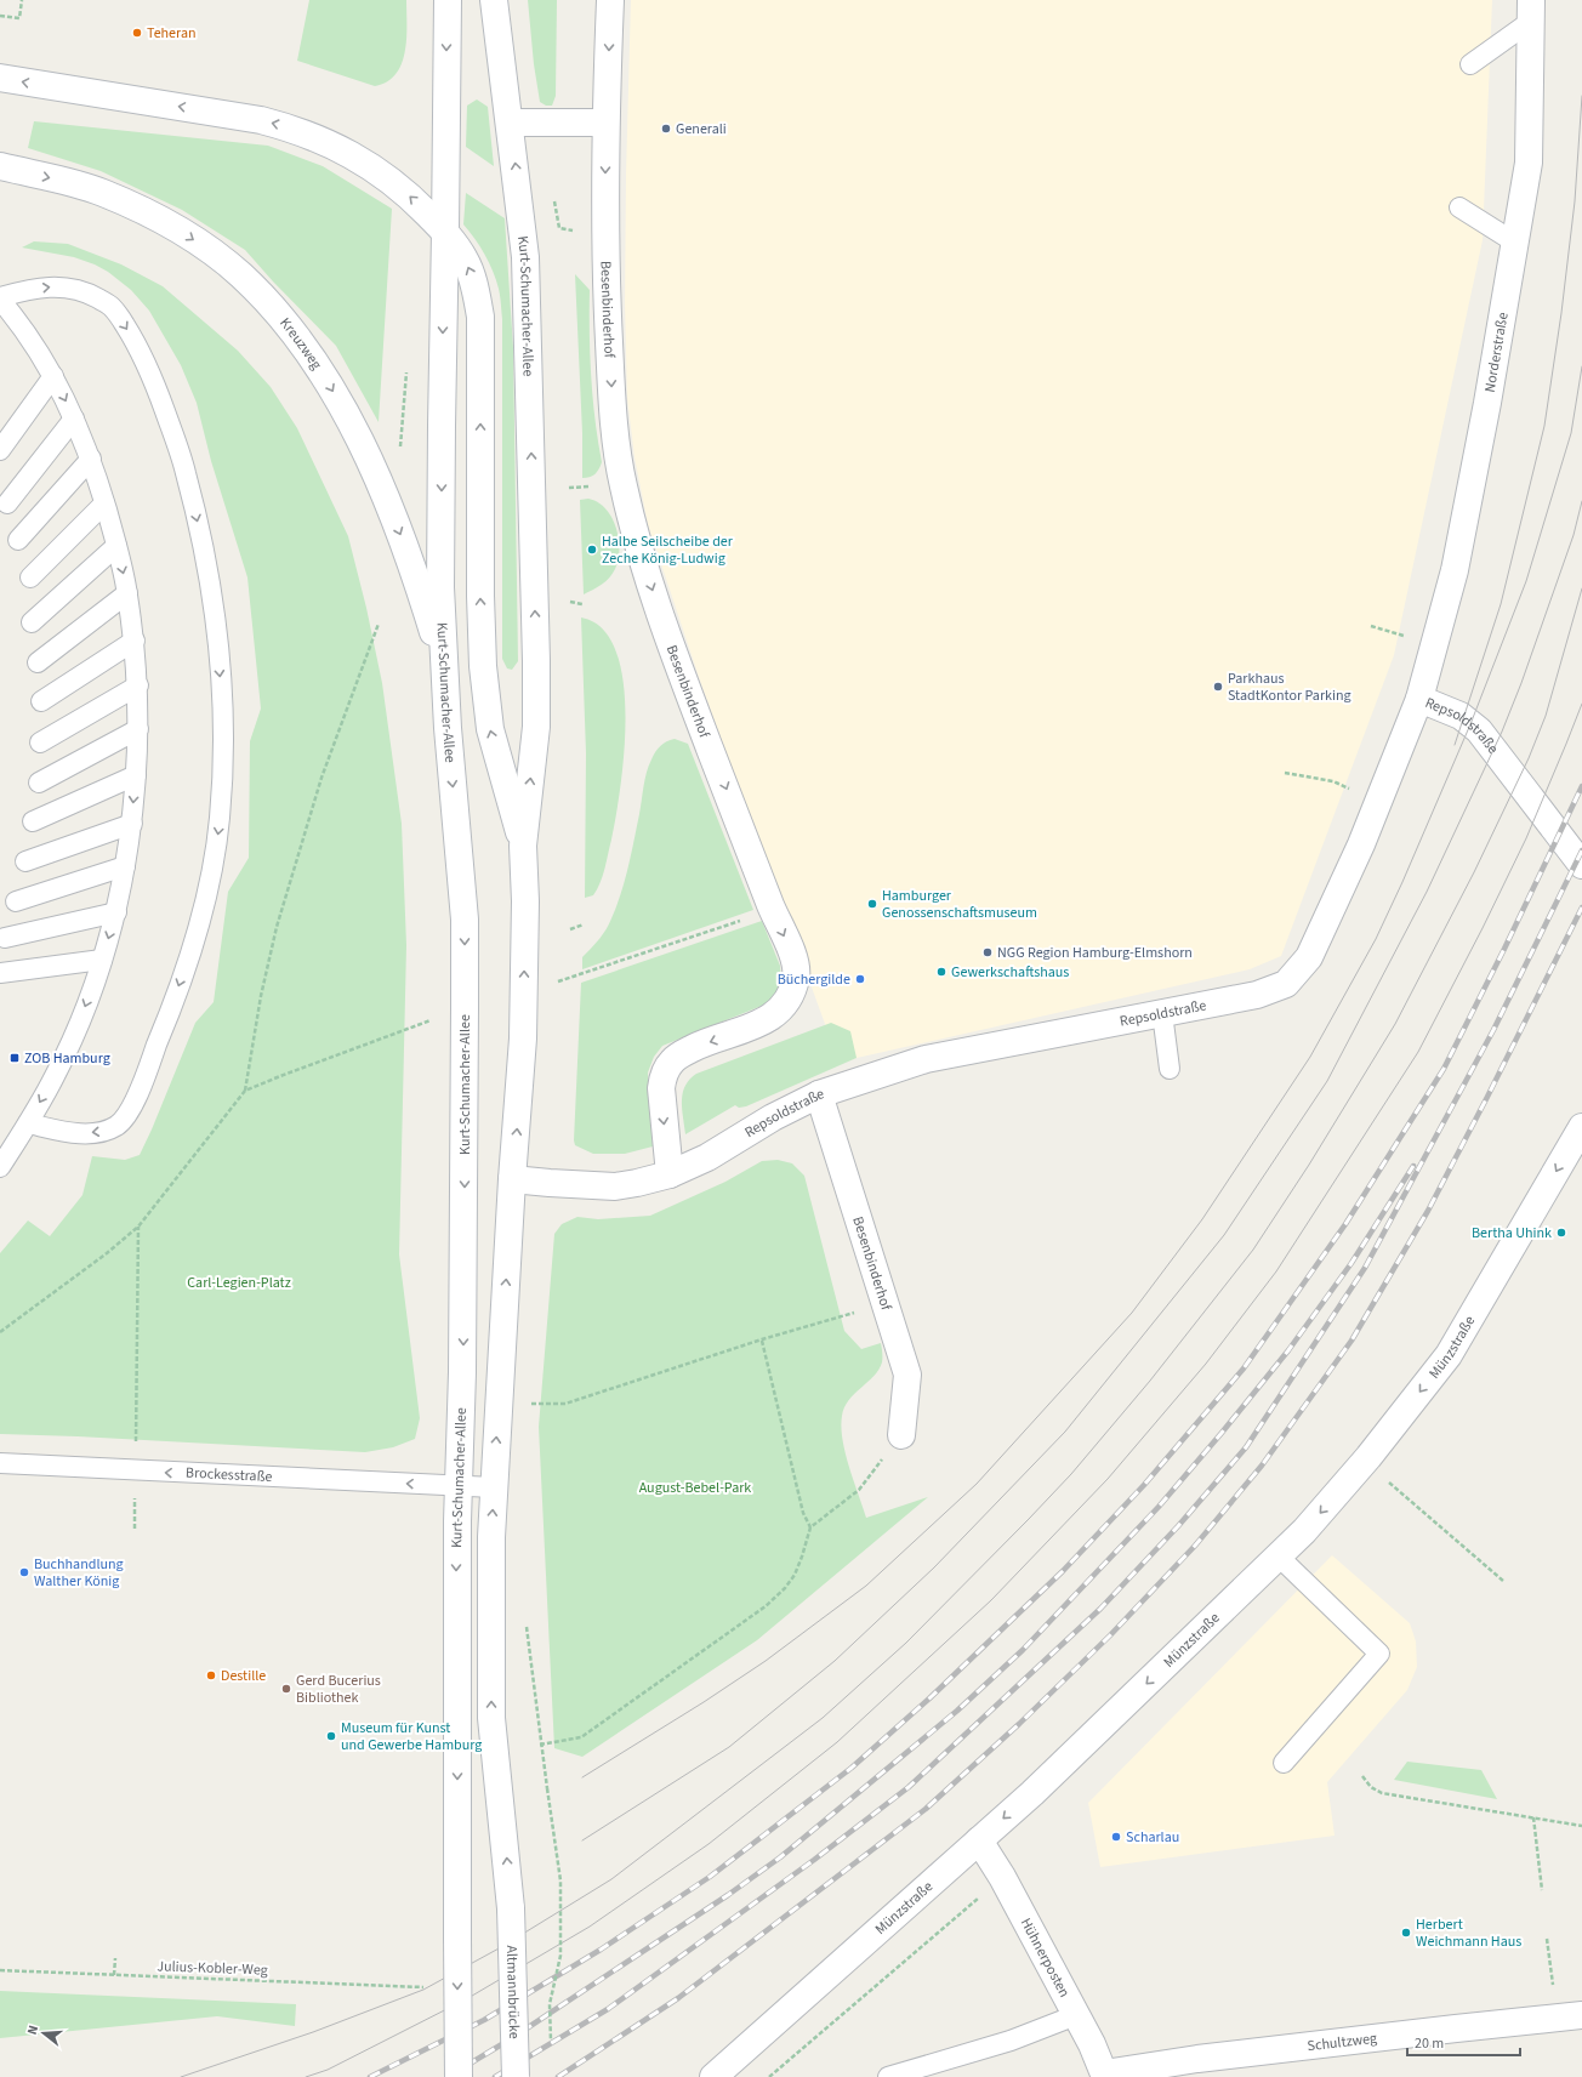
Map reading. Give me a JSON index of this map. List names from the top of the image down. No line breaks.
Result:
{"streets":{"main road":["Kurt-Schumacher-Allee","Besenbinderhof","Kreuzweg","Norderstraße","Repsoldstraße","Münzstraße","Hühnerposten","Altmannbrücke","Schultzweg"],"lane":["Brockesstraße"],"path":["Julius-Kobler-Weg"]},"crossings":[["Kurt-Schumacher-Allee","Kreuzweg"],["Kurt-Schumacher-Allee","Repsoldstraße"],["Kurt-Schumacher-Allee","Brockesstraße"],["Kurt-Schumacher-Allee","Altmannbrücke"],["Besenbinderhof","Repsoldstraße"],["Norderstraße","Repsoldstraße"],["Münzstraße","Hühnerposten"],["Hühnerposten","Schultzweg"]],"one_way":["Besenbinderhof","Kreuzweg","Münzstraße","Brockesstraße"],"parks":["Carl-Legien-Platz","August-Bebel-Park"],"places":{"other":["Teheran","Generali","Halbe Seilscheibe der Zeche König-Ludwig","Parkhaus StadtKontor Parking","Hamburger Genossenschaftsmuseum","NGG Region Hamburg-Elmshorn","Gewerkschaftshaus","Büchergilde","Bertha Uhink","Buchhandlung Walther König","Destille","Gerd Bucerius Bibliothek","Museum für Kunst und Gewerbe Hamburg","Scharlau","Herbert Weichmann Haus"],"transit":["ZOB Hamburg"]},"scale_bar":"20 m","north":"left"}
